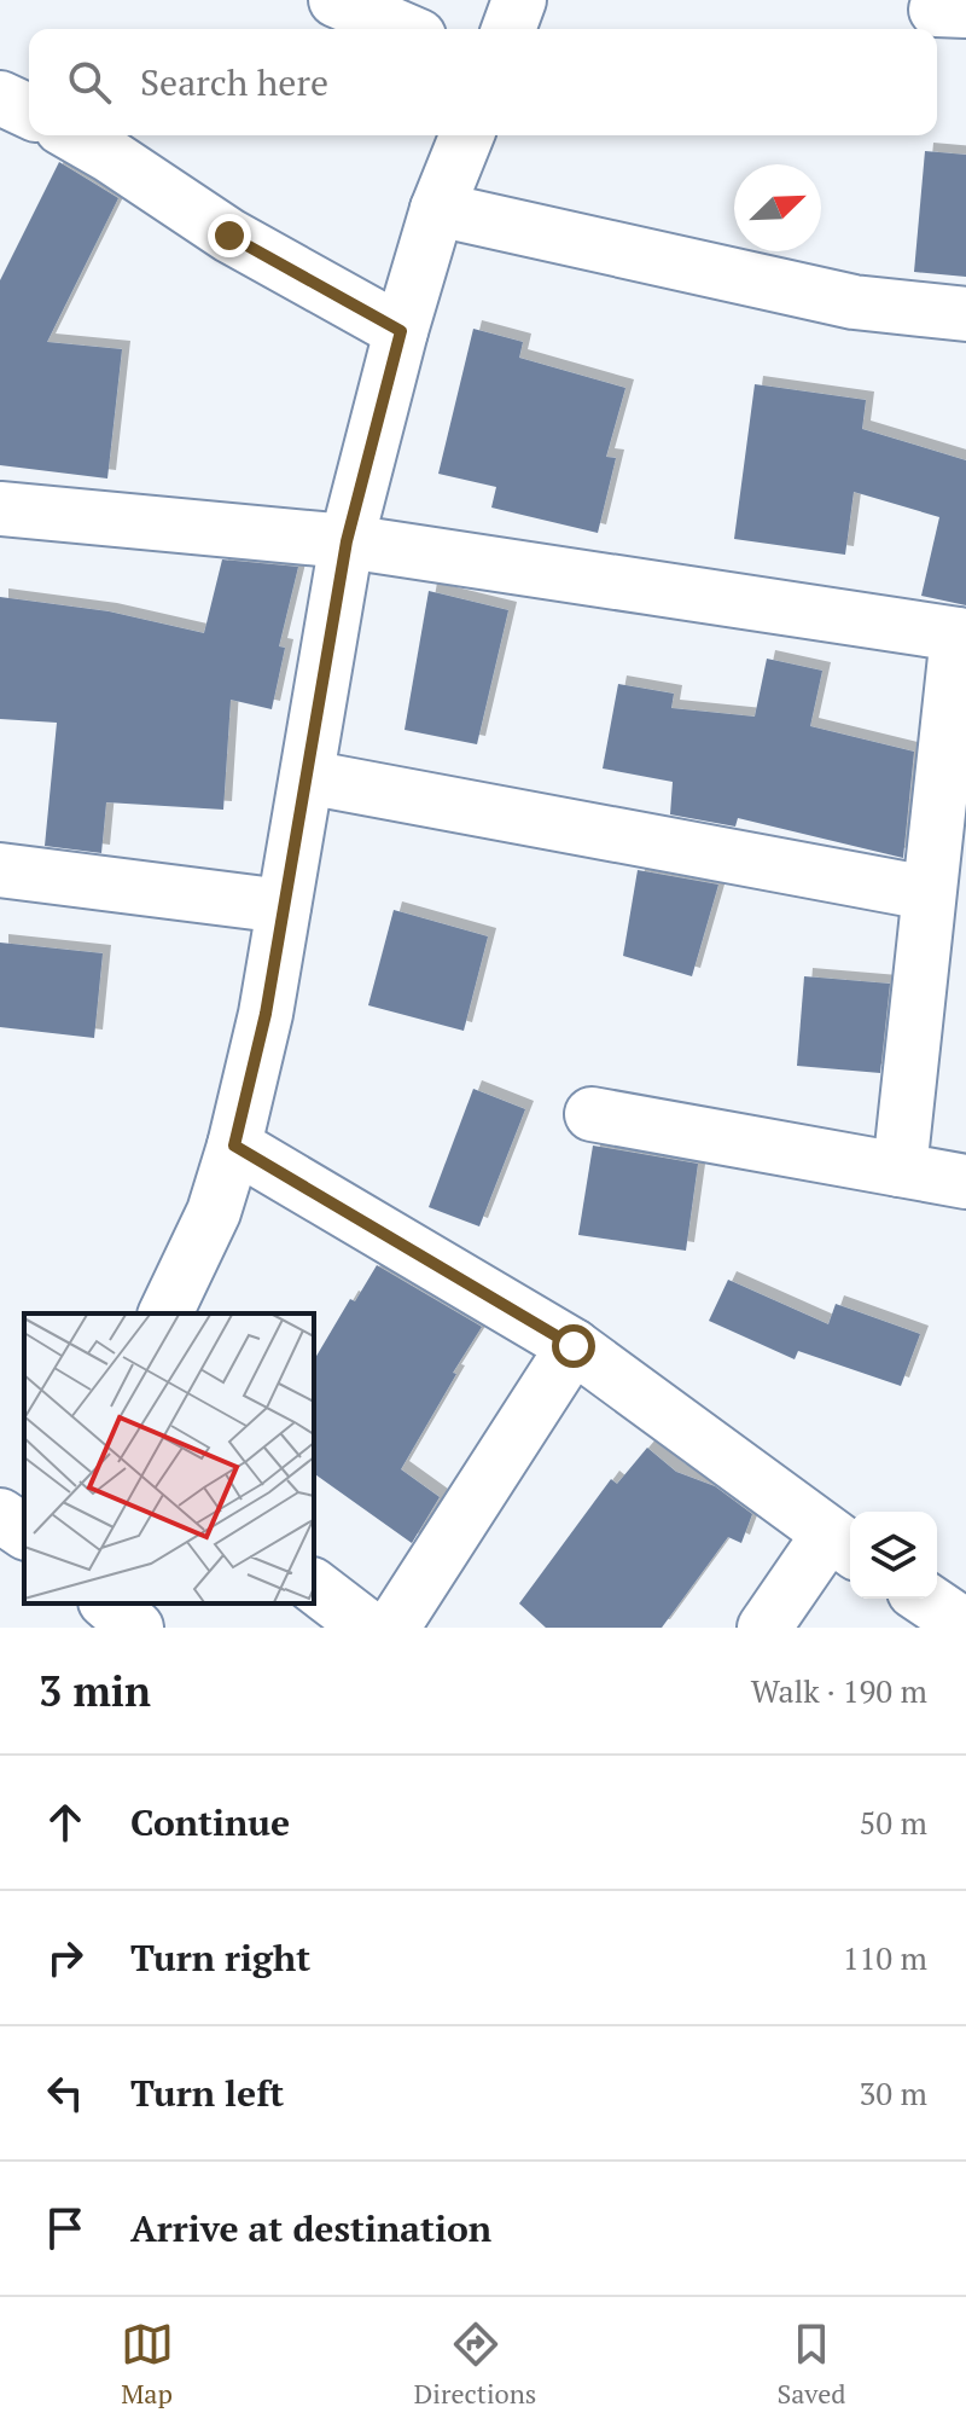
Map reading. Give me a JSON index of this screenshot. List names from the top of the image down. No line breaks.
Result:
{"north":"top right","page":{"search":"Search here","heading":["3 min","Walk · 190 m"],"list":[["Continue","50 m"],["Turn right","110 m"],["Turn left","30 m"],"Arrive at destination"],"nav":["Map","Directions","Saved"]}}
